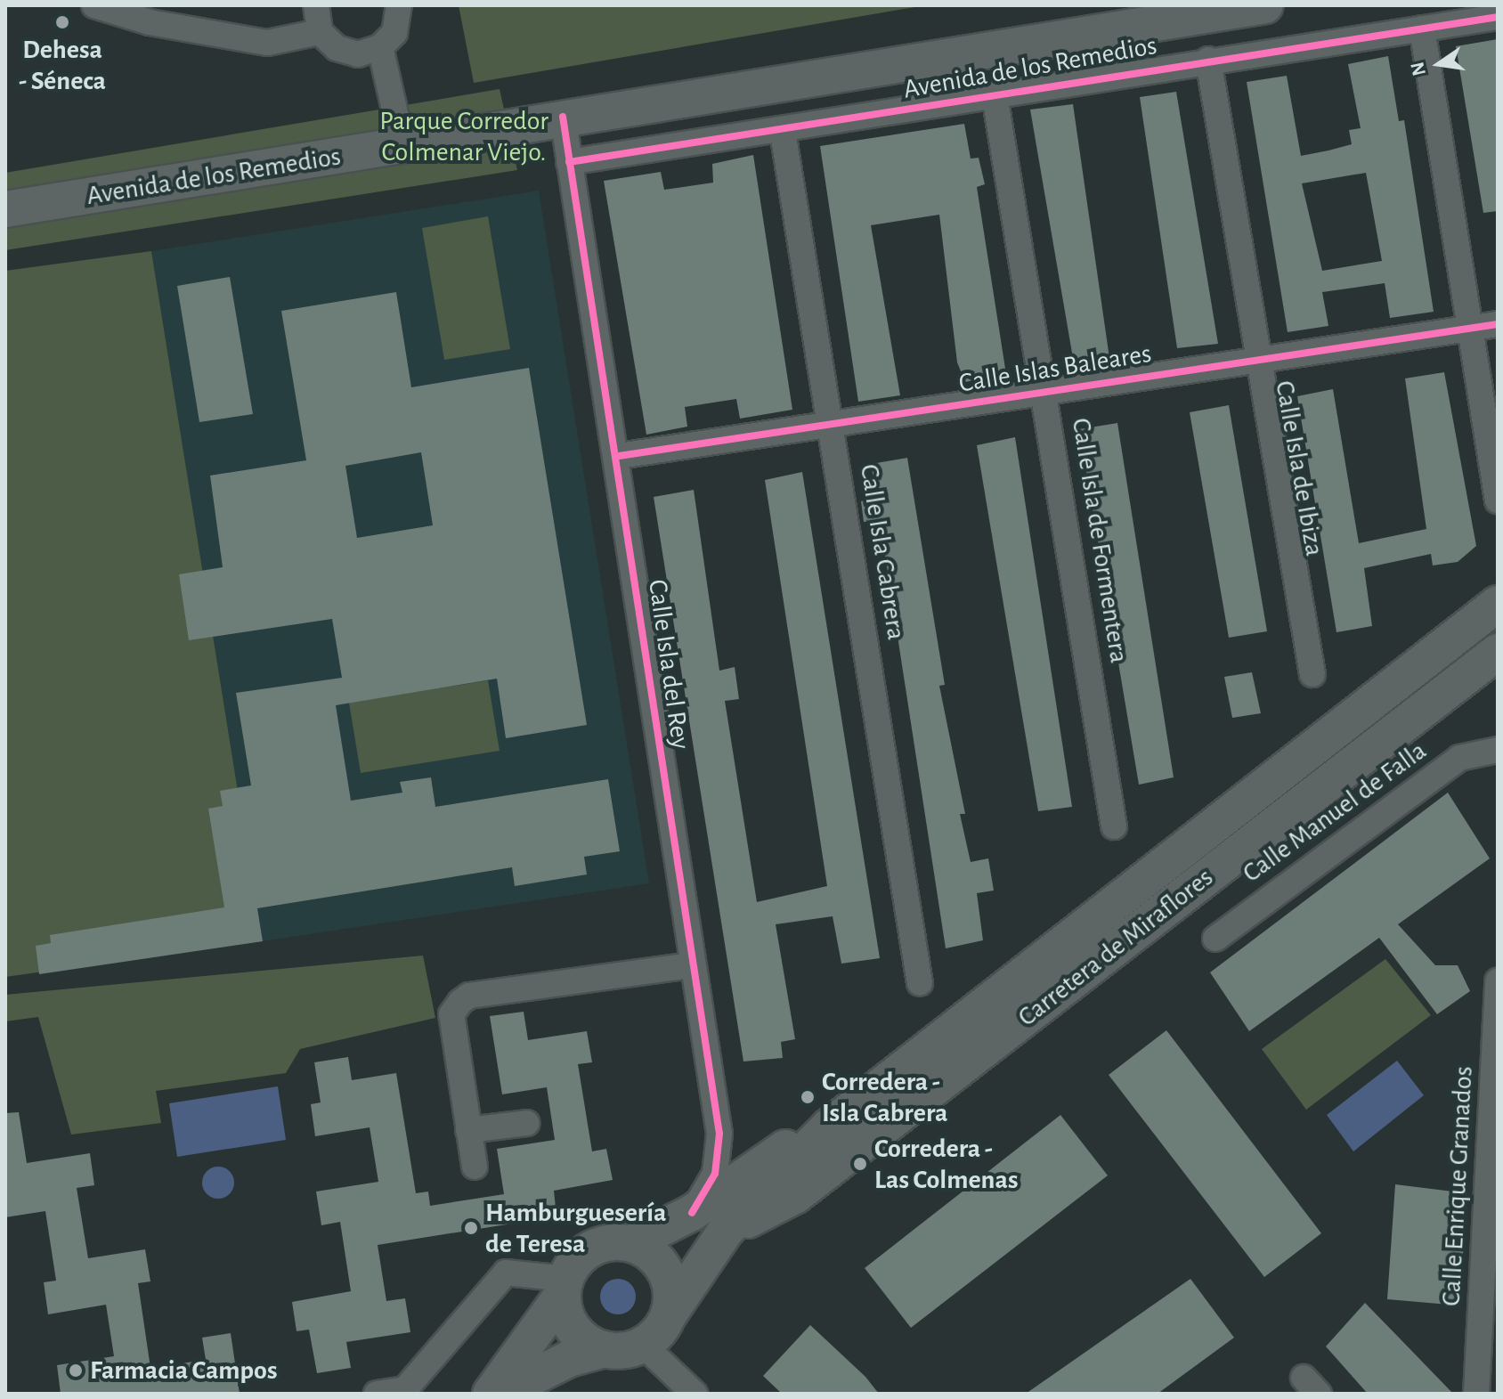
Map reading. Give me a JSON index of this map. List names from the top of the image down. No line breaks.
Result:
{"streets":{"main road":["Avenida de los Remedios","Carretera de Miraflores"],"street":["Calle Islas Baleares","Calle Isla de Ibiza","Calle Isla de Formentera","Calle Isla Cabrera","Calle Isla del Rey","Calle Manuel de Falla","Calle Enrique Granados"]},"crossings":[["Avenida de los Remedios","Calle Isla de Ibiza"],["Avenida de los Remedios","Calle Isla de Formentera"],["Avenida de los Remedios","Calle Isla Cabrera"],["Avenida de los Remedios","Calle Isla del Rey"],["Calle Islas Baleares","Calle Isla de Ibiza"],["Calle Islas Baleares","Calle Isla de Formentera"],["Calle Islas Baleares","Calle Isla Cabrera"],["Calle Islas Baleares","Calle Isla del Rey"],["Calle Isla del Rey","Carretera de Miraflores"]],"parks":["Parque Corredor Colmenar Viejo."],"places":["Dehesa - Séneca","Corredera - Isla Cabrera","Corredera - Las Colmenas","Hamburguesería de Teresa","Farmacia Campos"],"north":"left"}
